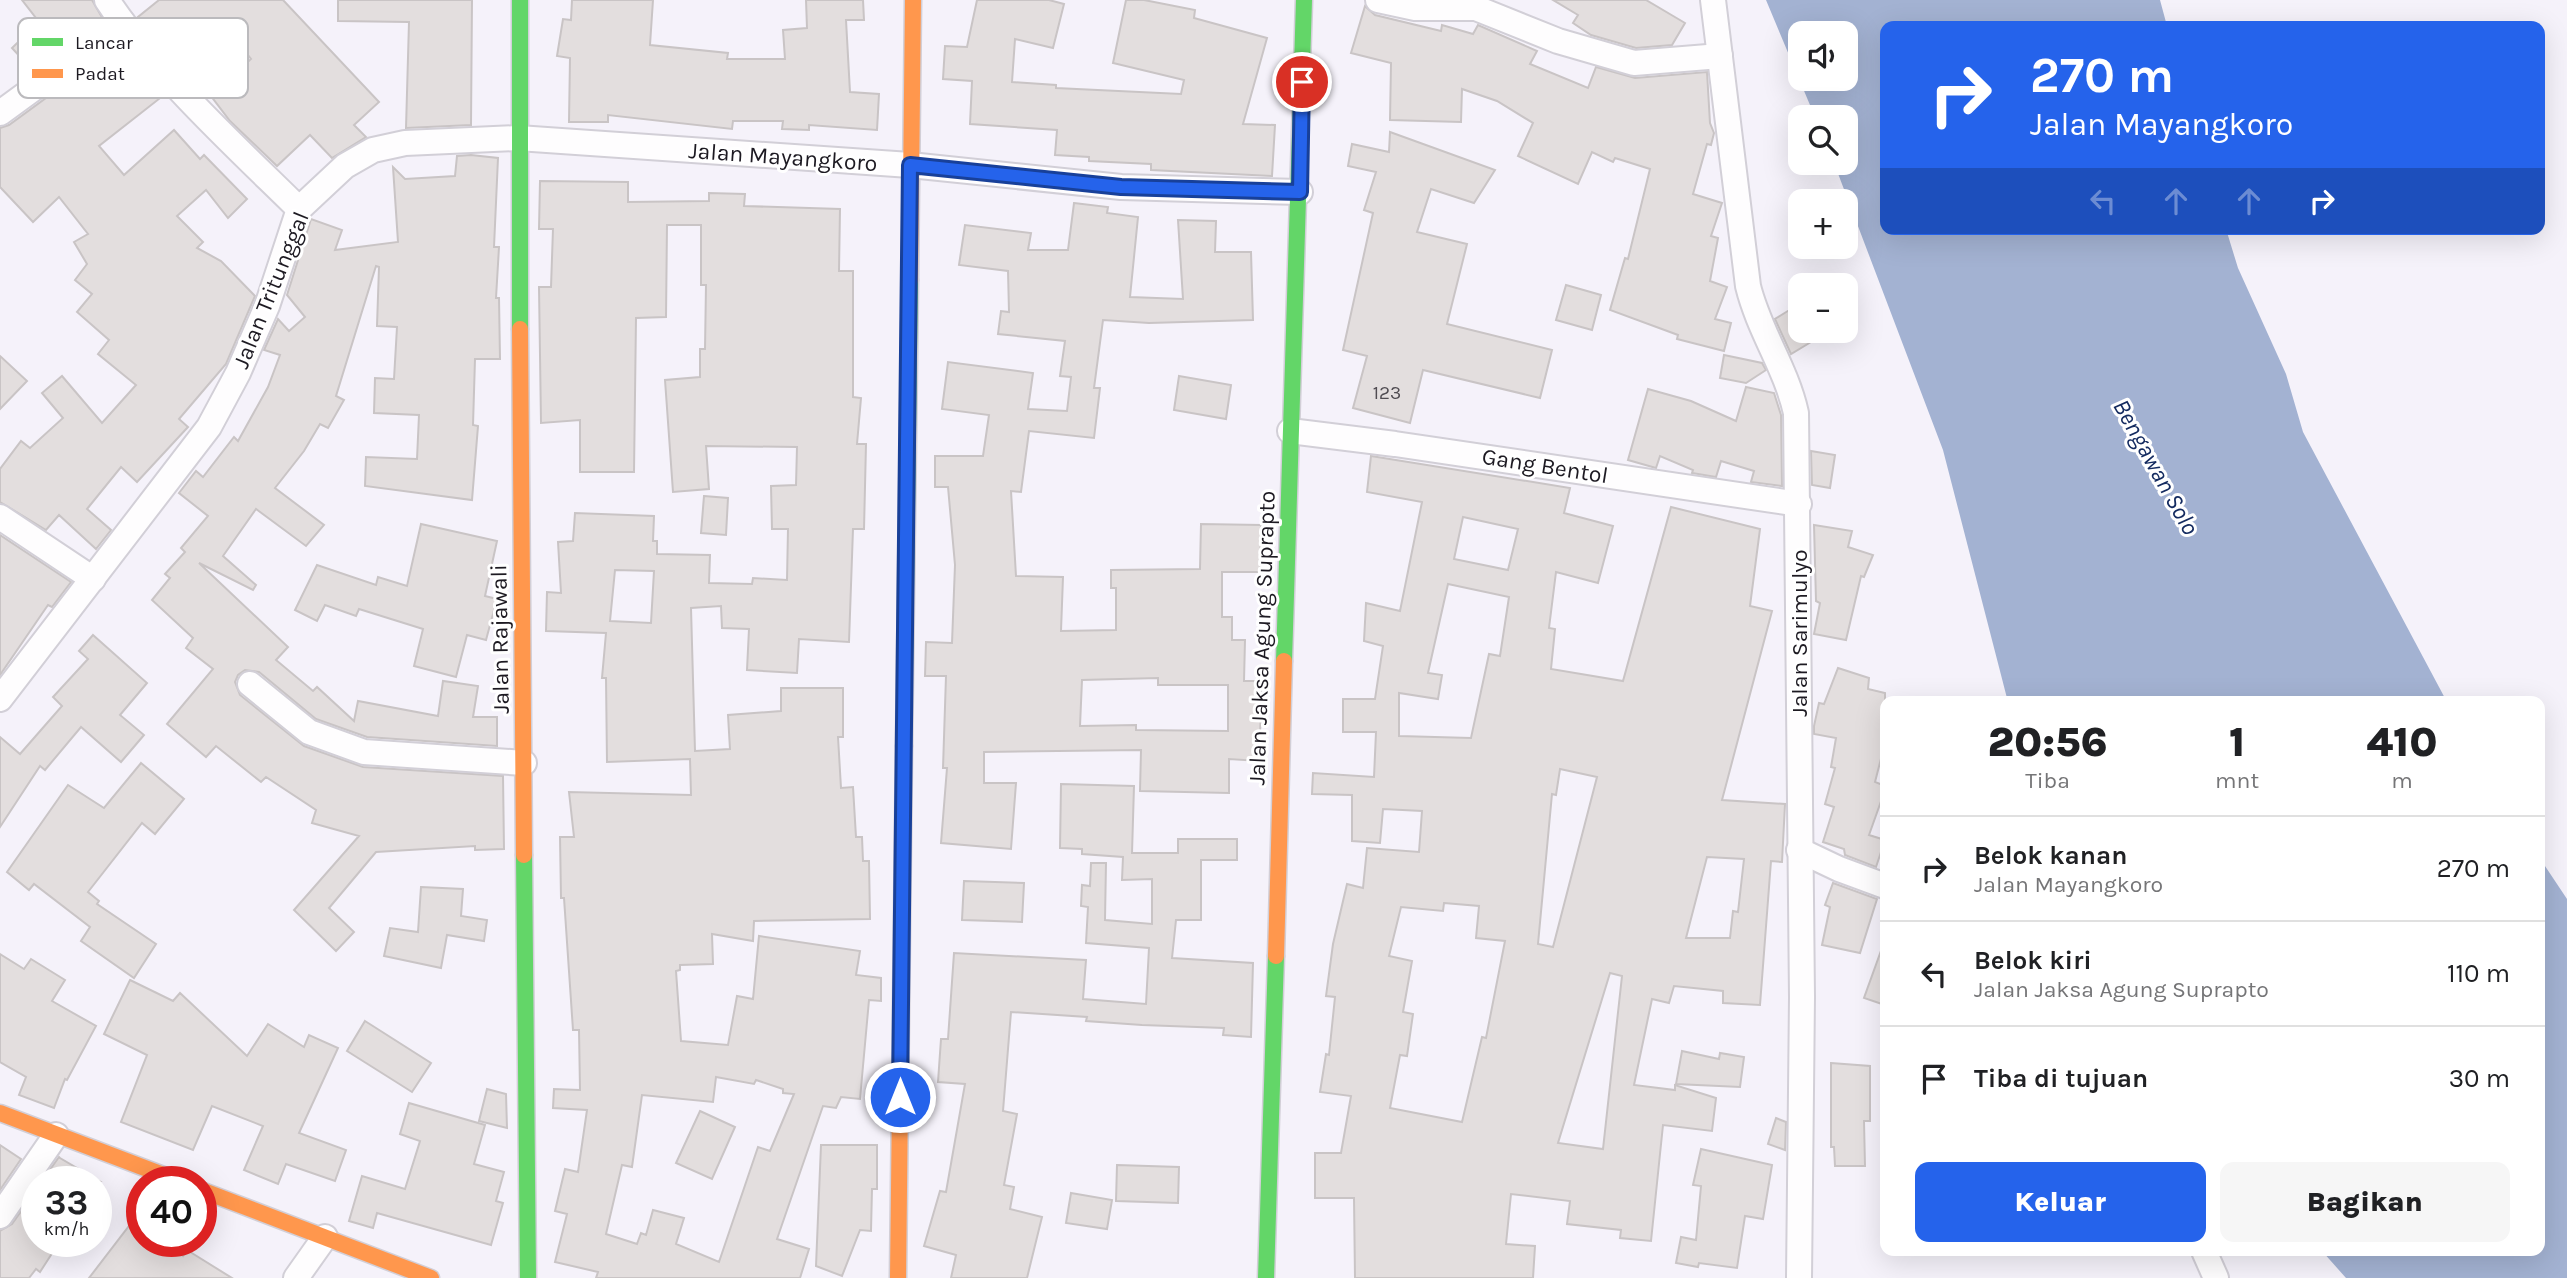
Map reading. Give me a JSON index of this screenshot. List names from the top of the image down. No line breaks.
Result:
{"streets":{"main road":["Jalan Jaksa Agung Suprapto","Jalan Rajawali"],"street":["Jalan Mayangkoro","Jalan Tritunggal","Gang Bentol","Jalan Sarimulyo"]},"crossings":[["Jalan Mayangkoro","Jalan Tritunggal"],["Jalan Mayangkoro","Jalan Jaksa Agung Suprapto"],["Jalan Mayangkoro","Jalan Rajawali"],["Jalan Tritunggal","Jalan Rajawali"],["Gang Bentol","Jalan Sarimulyo"],["Gang Bentol","Jalan Jaksa Agung Suprapto"]],"water":["Bengawan Solo"],"house_numbers":["123"],"legend":["Lancar","Padat"],"page":{"map_buttons":["+","−"],"turn":["270 m","Jalan Mayangkoro"],"eta":["20:56","Tiba","1","mnt","410","m"],"list":[{"name":"Belok kanan","note":"Jalan Mayangkoro","value":"270 m"},{"name":"Belok kiri","note":"Jalan Jaksa Agung Suprapto","value":"110 m"},{"name":"Tiba di tujuan","value":"30 m"}],"buttons":["Keluar","Bagikan"],"speed":"33 km/h","limit":"40"}}
